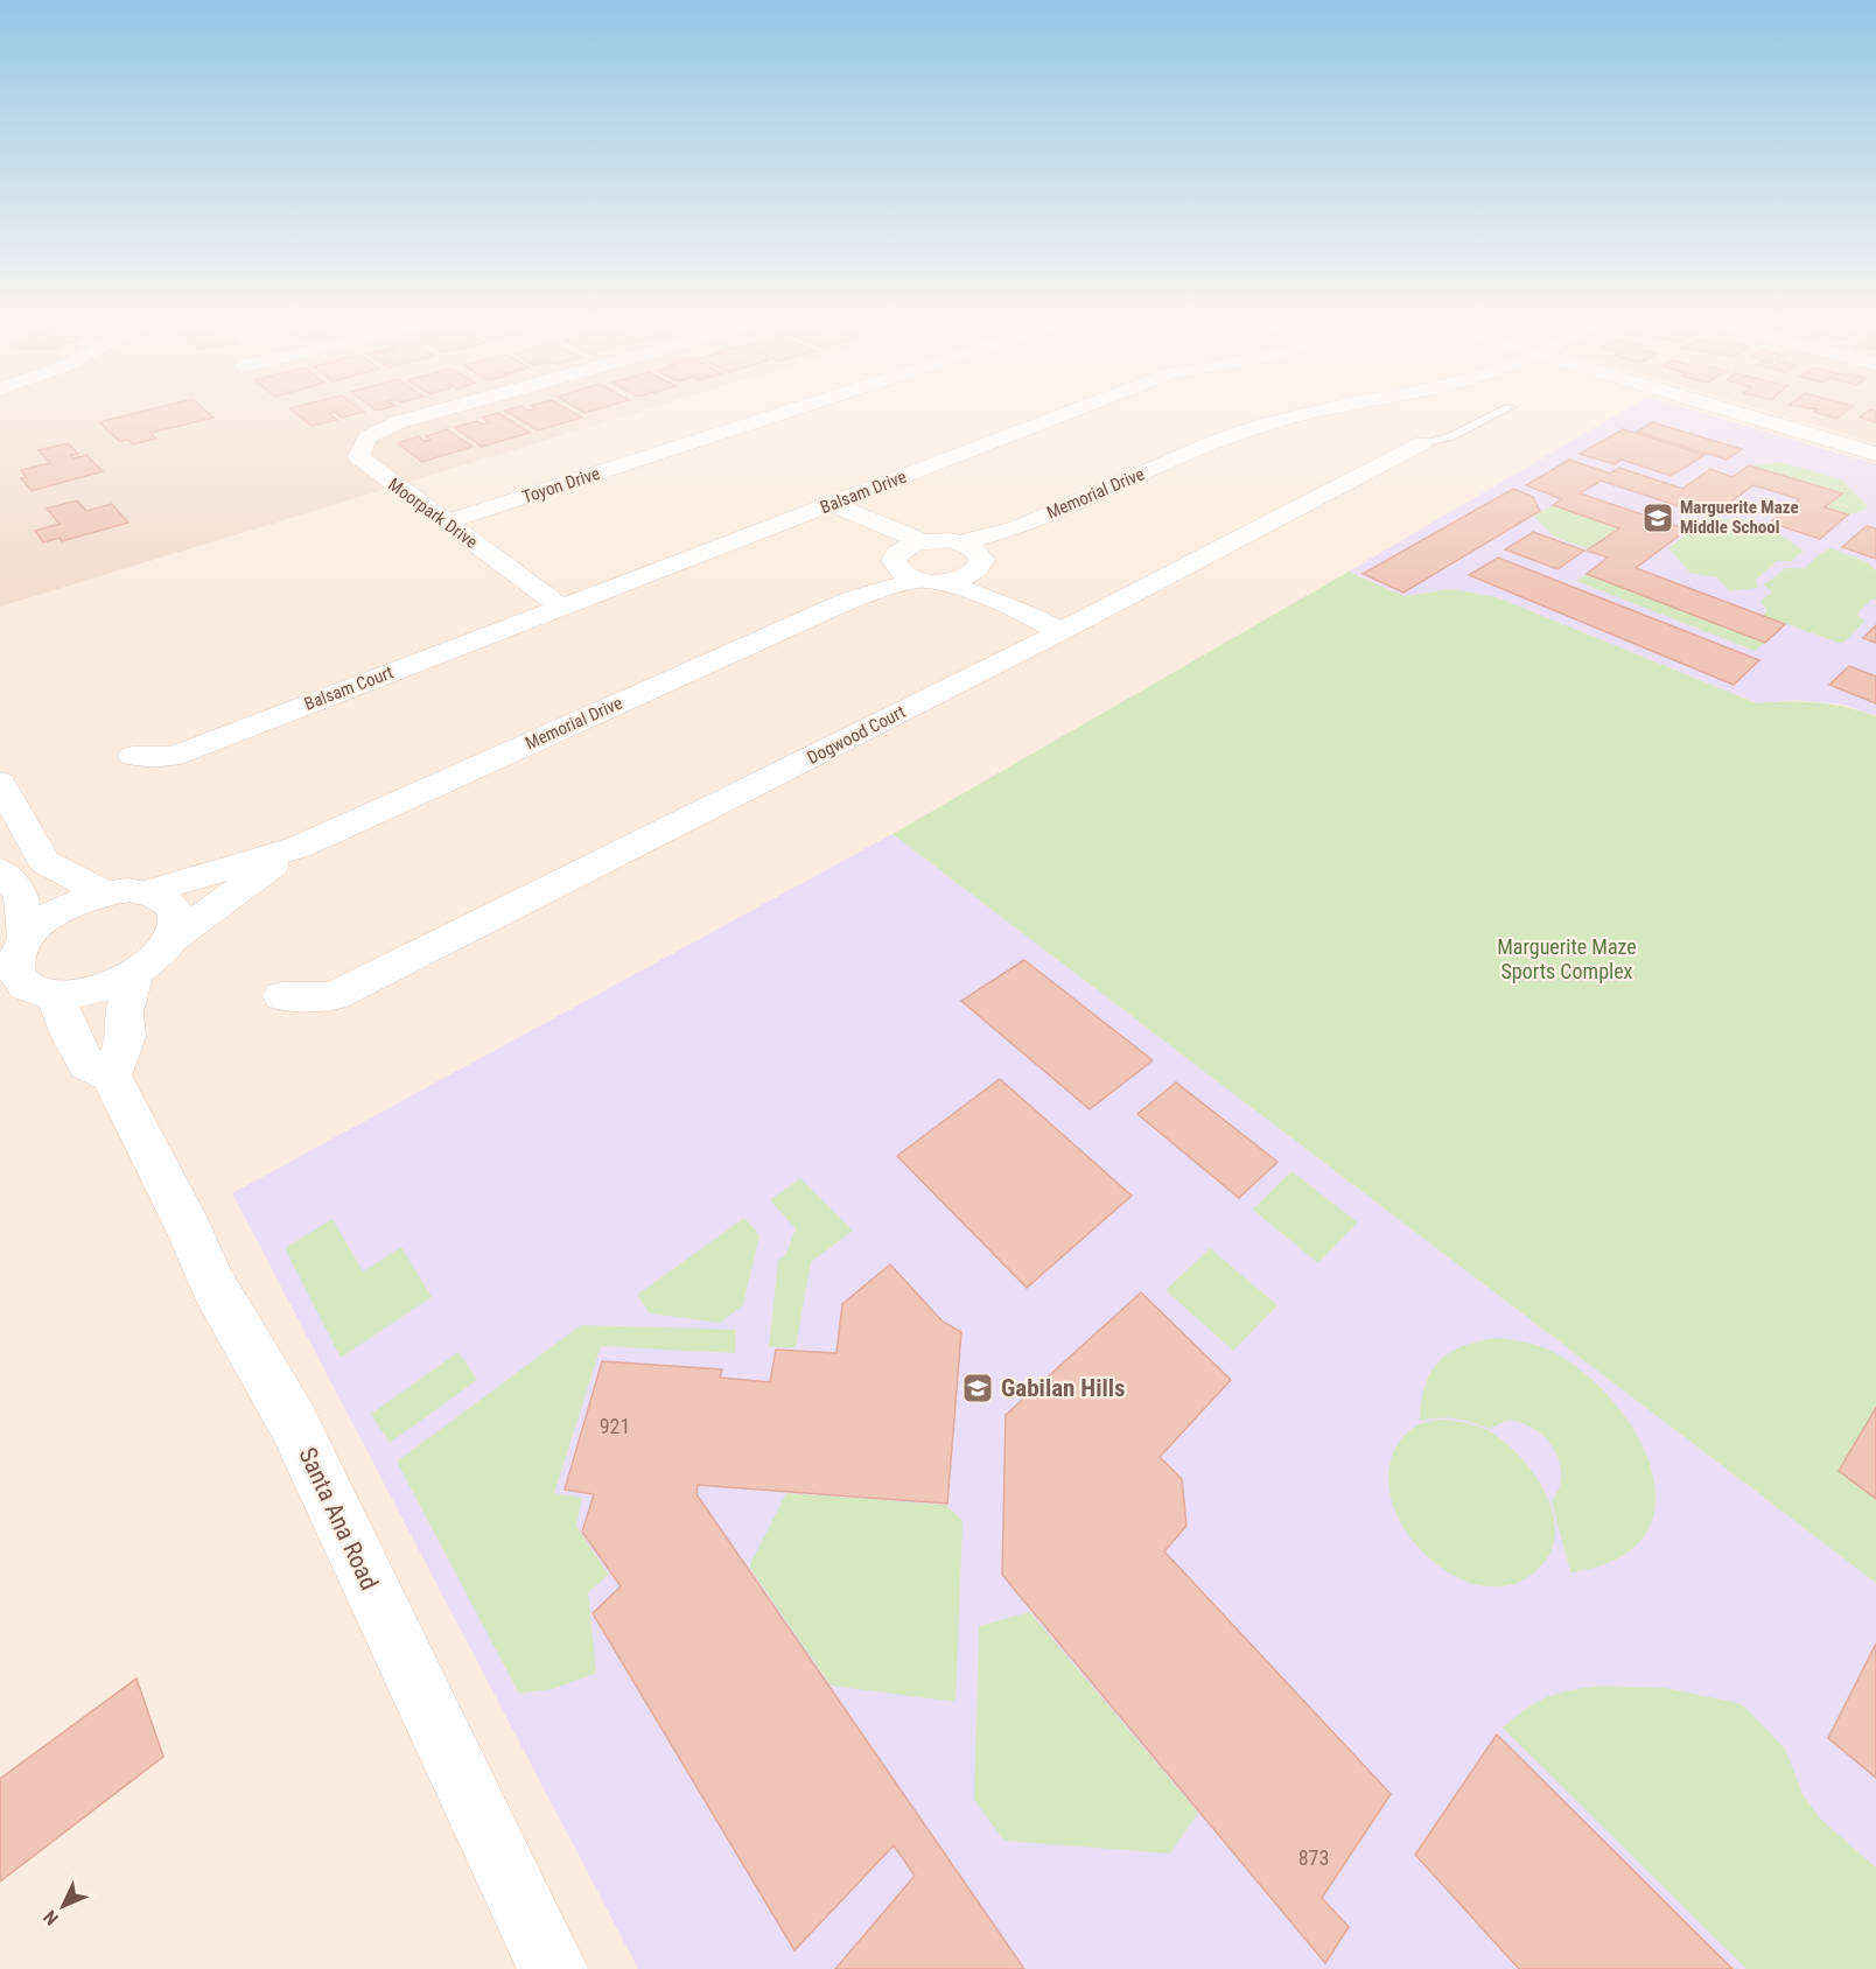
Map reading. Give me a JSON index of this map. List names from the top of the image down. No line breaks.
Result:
{"streets":{"street":["Toyon Drive","Balsam Drive","Memorial Drive","Moorpark Drive","Balsam Court","Dogwood Court","Santa Ana Road"]},"crossings":[["Toyon Drive","Moorpark Drive"],["Balsam Drive","Moorpark Drive"],["Balsam Drive","Balsam Court"],["Moorpark Drive","Balsam Court"]],"parks":["Marguerite Maze Sports Complex"],"places":{"school or university":["Marguerite Maze Middle School","Gabilan Hills"]},"house_numbers":["921","873"],"north":"bottom left"}
